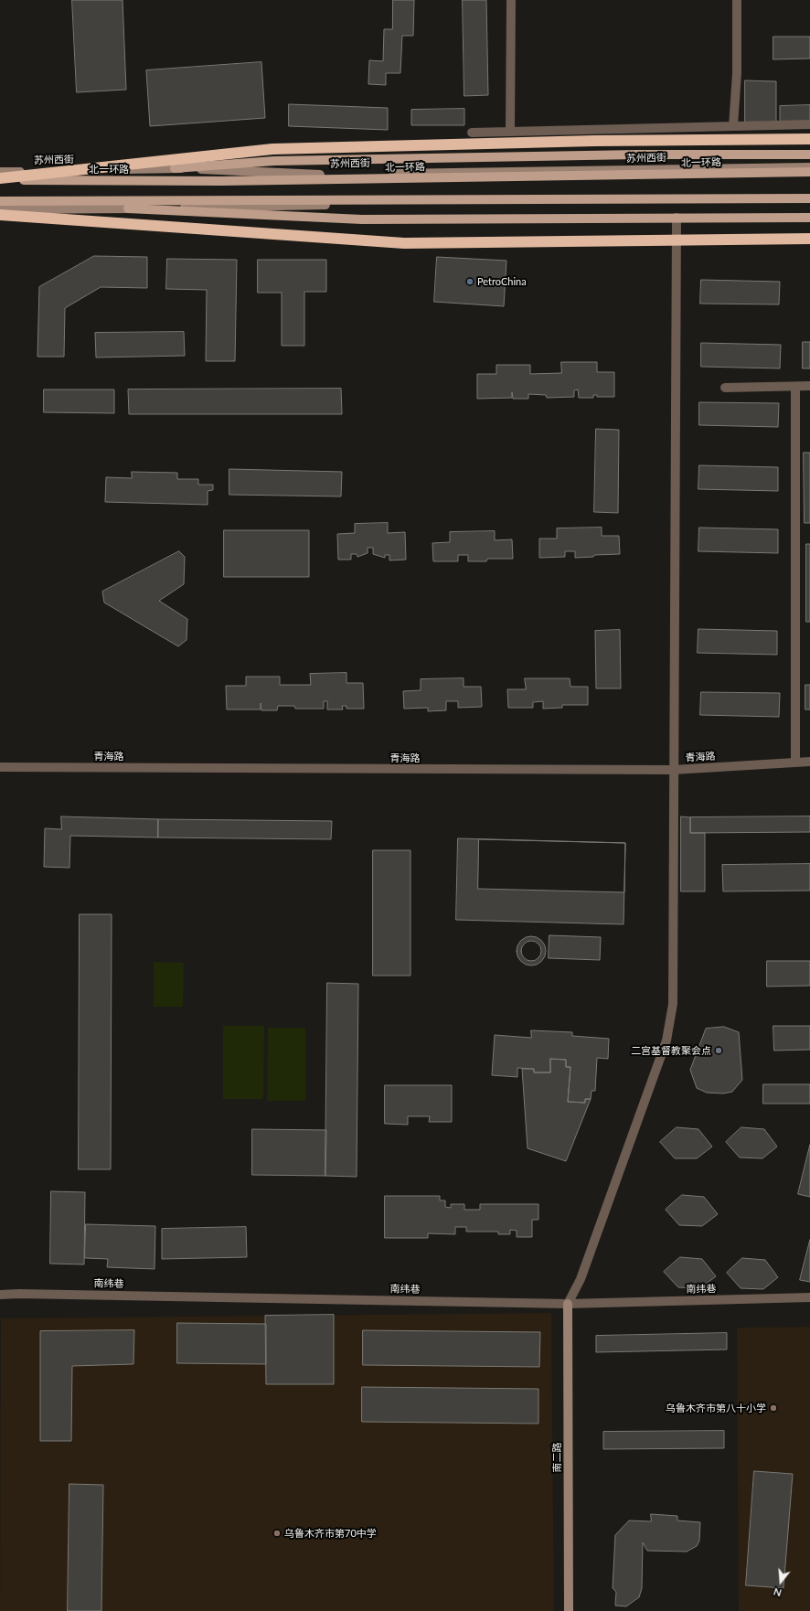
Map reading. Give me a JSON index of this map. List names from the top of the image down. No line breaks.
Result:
{"streets":{"main road":["苏州西街","北一环路","南二路"],"street":["青海路","南纬巷"]},"crossings":[["南纬巷","南二路"]],"places":["PetroChina","二宫基督教聚会点","乌鲁木齐市第八十小学","乌鲁木齐市第70中学"],"north":"bottom"}
